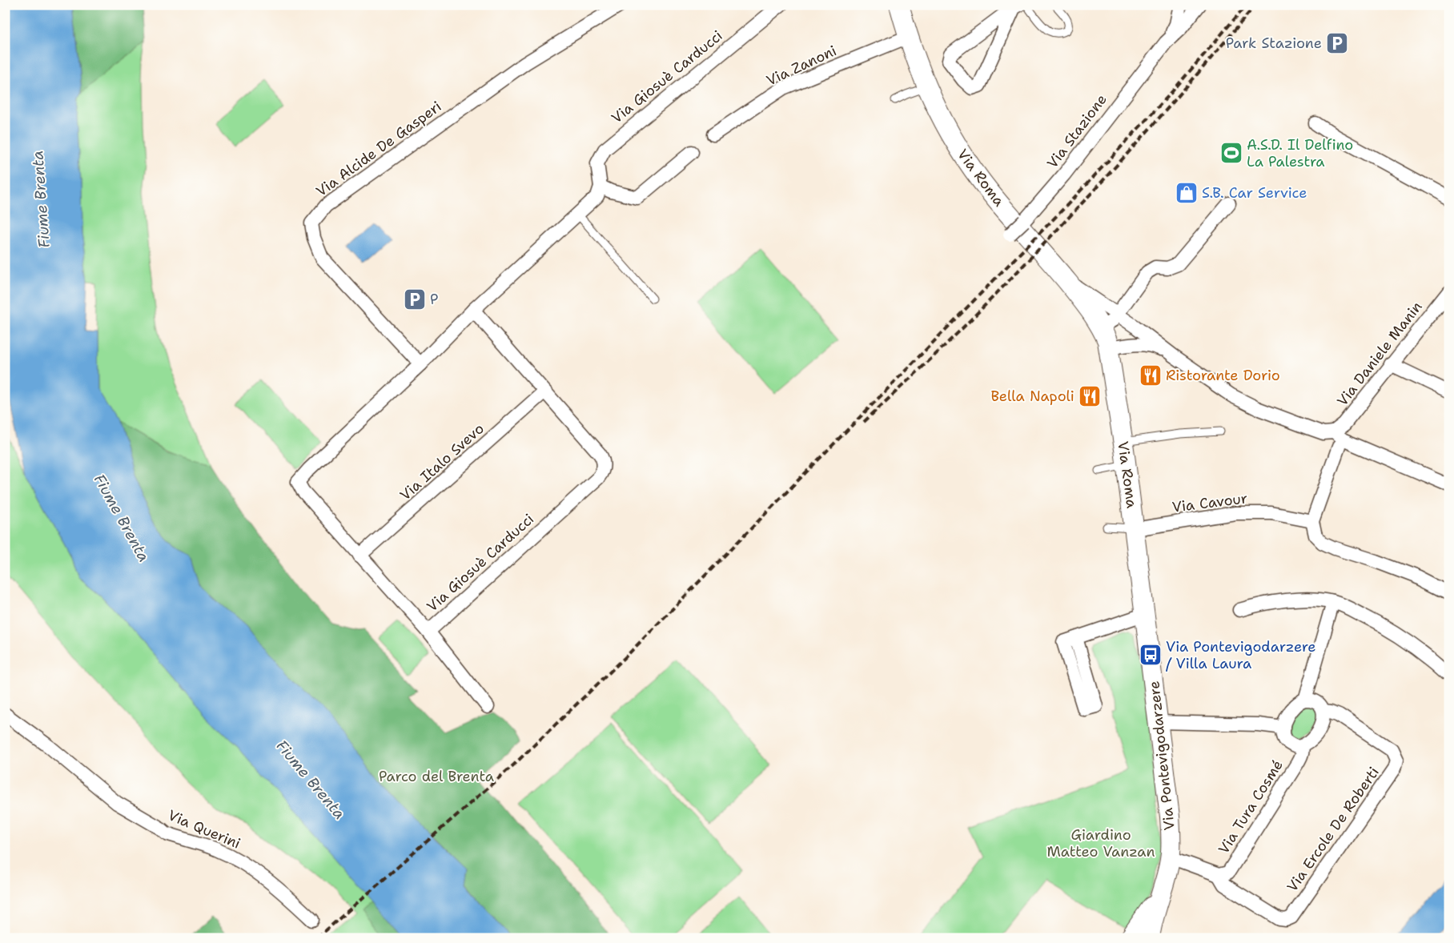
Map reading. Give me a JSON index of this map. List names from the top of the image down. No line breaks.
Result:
{"streets":{"main road":["Via Roma","Via Pontevigodarzere"],"street":["Via Zanoni","Via Giosuè Carducci","Via Stazione","Via Alcide De Gasperi","Via Daniele Manin","Via Italo Svevo","Via Cavour","Via Tura Cosmé","Via Querini","Via Ercole De Roberti"]},"crossings":[["Via Zanoni","Via Roma"],["Via Giosuè Carducci","Via Alcide De Gasperi"],["Via Giosuè Carducci","Via Italo Svevo"],["Via Roma","Via Cavour"],["Via Roma","Via Pontevigodarzere"],["Via Pontevigodarzere","Via Tura Cosmé"],["Via Tura Cosmé","Via Ercole De Roberti"]],"water":["Fiume Brenta"],"parks":["Parco del Brenta","Giardino Matteo Vanzan"],"places":{"parking":["Park Stazione","P"],"sports":["A.S.D. Il Delfino La Palestra"],"shop":["S.B. Car Service"],"restaurant":["Ristorante Dorio","Bella Napoli"],"bus stop":["Via Pontevigodarzere / Villa Laura"]}}
